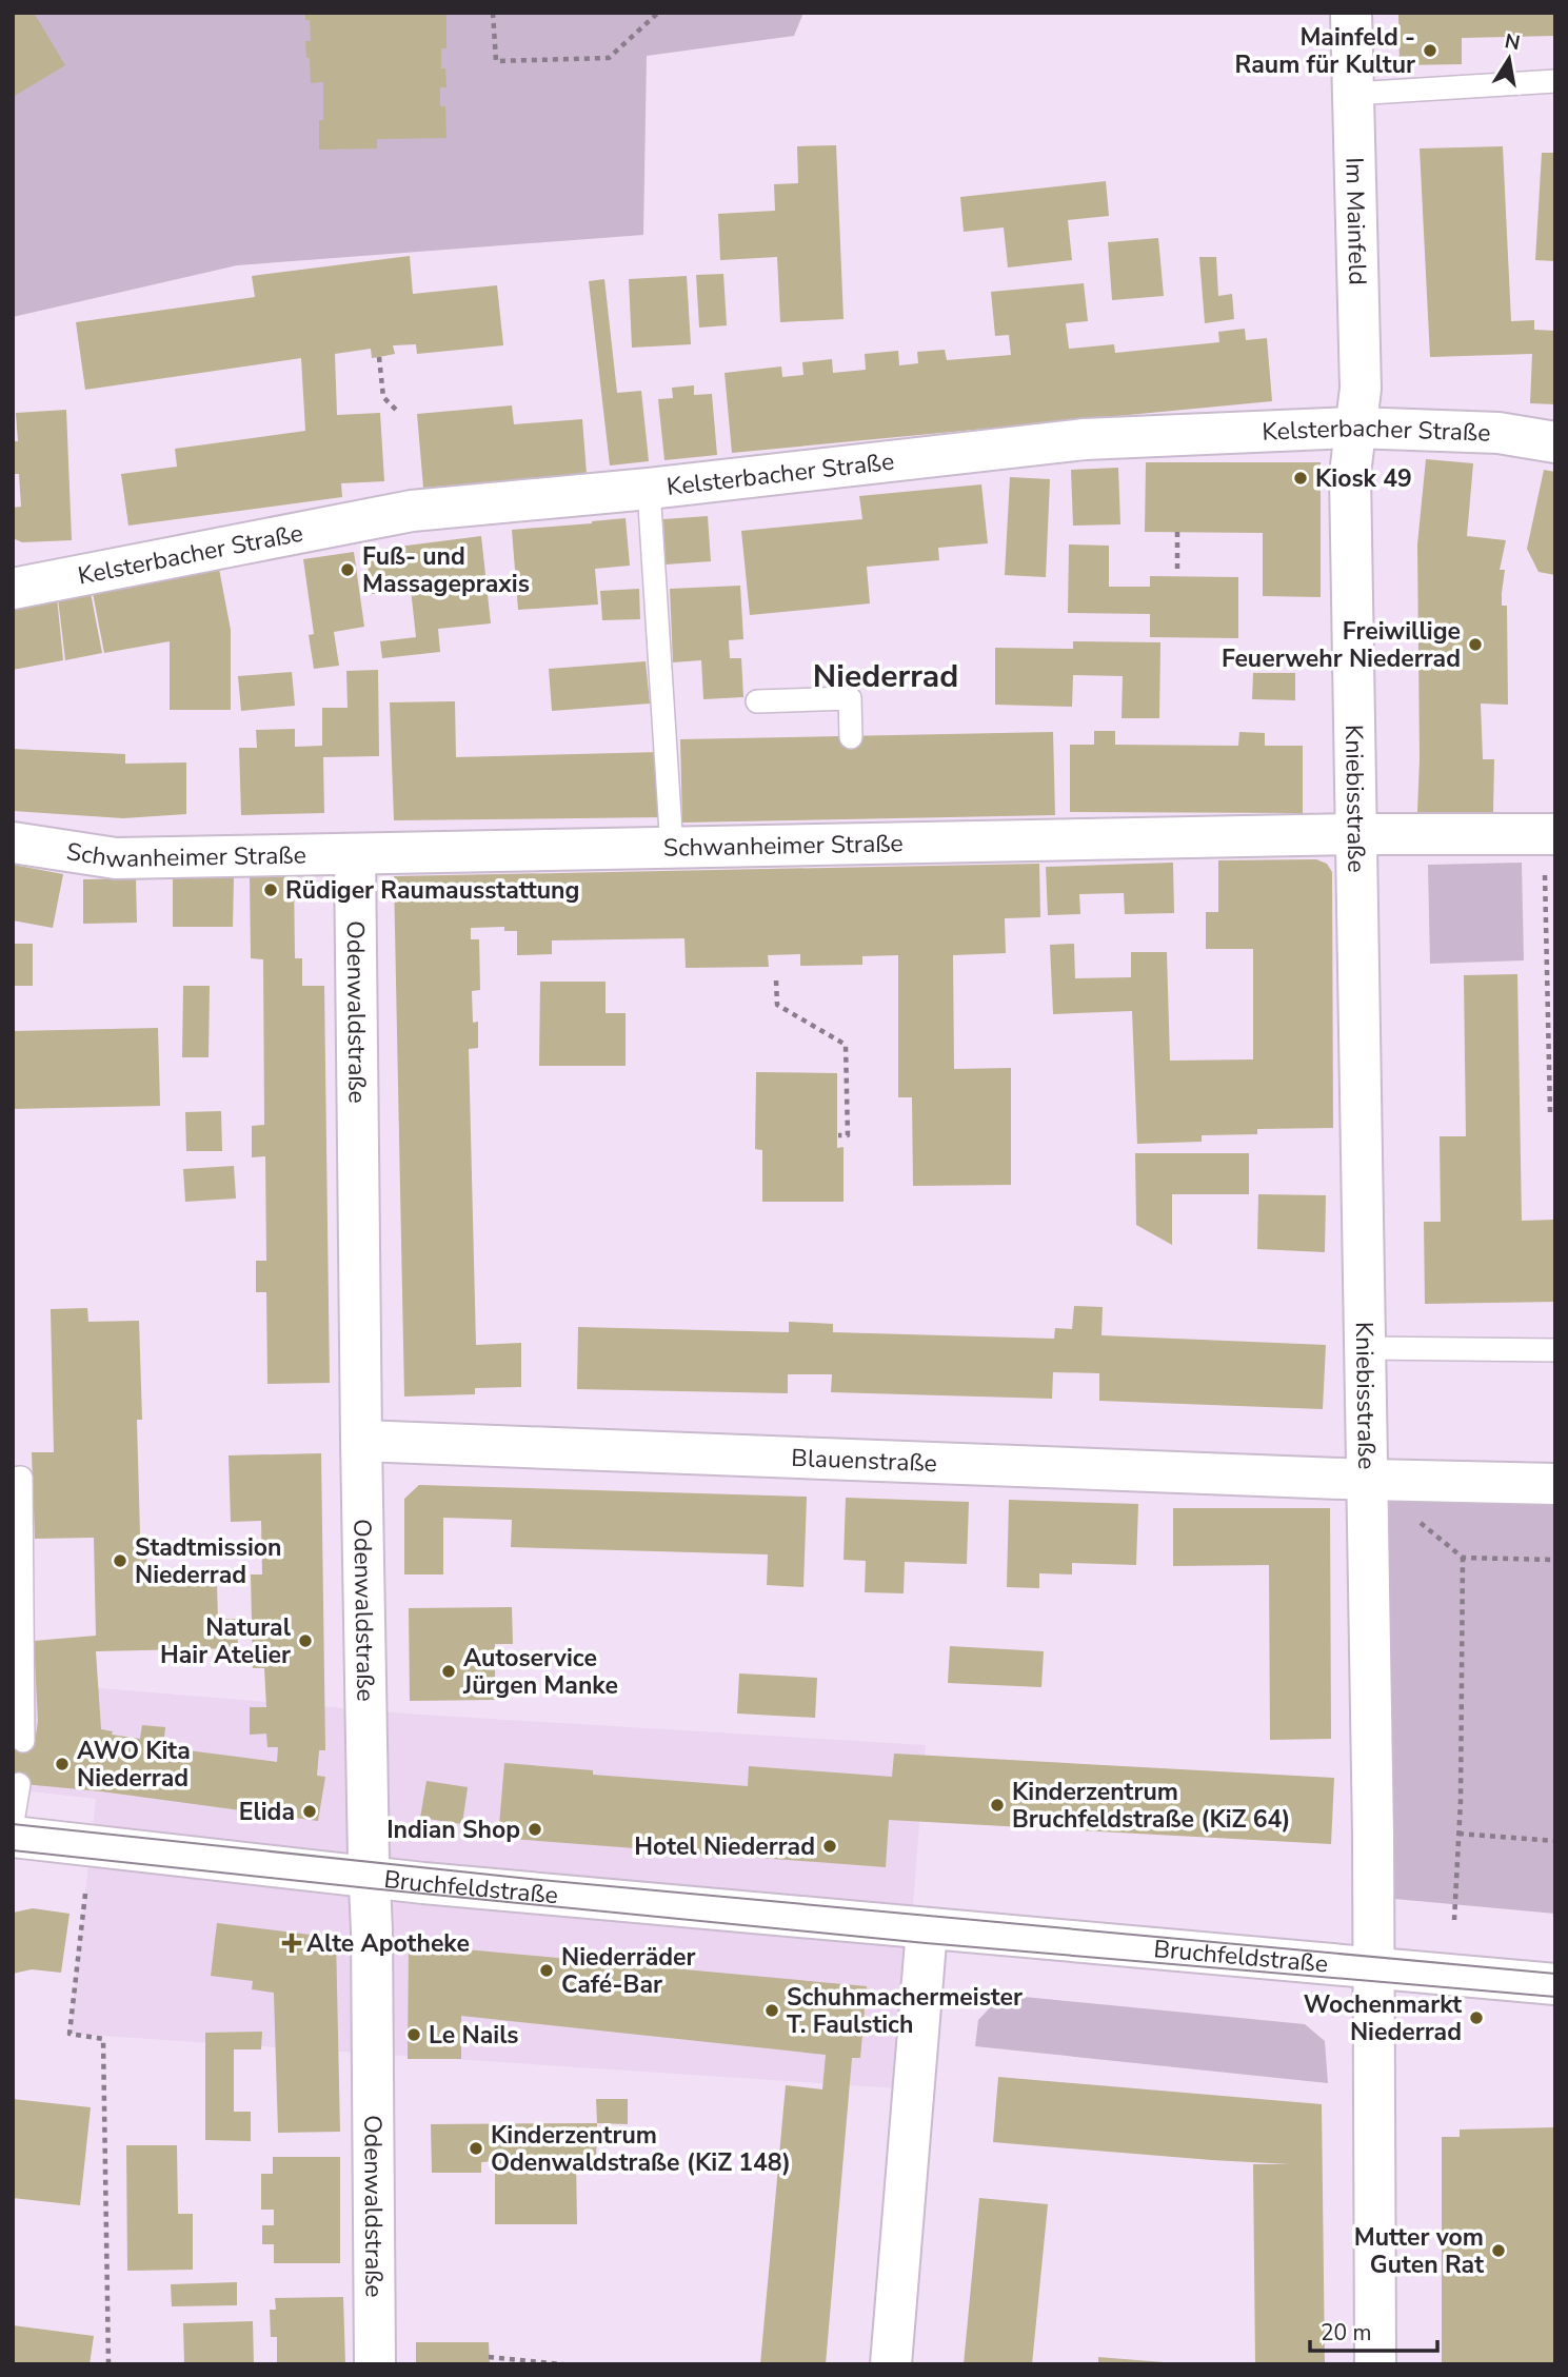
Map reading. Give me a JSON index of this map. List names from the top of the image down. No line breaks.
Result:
{"streets":{"street":["Im Mainfeld","Kelsterbacher Straße","Kniebisstraße","Schwanheimer Straße","Odenwaldstraße","Blauenstraße","Bruchfeldstraße"]},"crossings":[["Im Mainfeld","Kelsterbacher Straße"],["Im Mainfeld","Kniebisstraße"],["Kelsterbacher Straße","Kniebisstraße"],["Kniebisstraße","Schwanheimer Straße"],["Kniebisstraße","Blauenstraße"],["Kniebisstraße","Bruchfeldstraße"],["Schwanheimer Straße","Odenwaldstraße"],["Odenwaldstraße","Blauenstraße"],["Odenwaldstraße","Bruchfeldstraße"]],"districts":["Niederrad"],"places":{"other":["Mainfeld - Raum für Kultur","Kiosk 49","Fuß- und Massagepraxis","Freiwillige Feuerwehr Niederrad","Rüdiger Raumausstattung","Stadtmission Niederrad","Natural Hair Atelier","Autoservice Jürgen Manke","AWO Kita Niederrad","Kinderzentrum Bruchfeldstraße (KiZ 64)","Elida","Indian Shop","Hotel Niederrad","Niederräder Café-Bar","Schuhmachermeister T. Faulstich","Wochenmarkt Niederrad","Le Nails","Kinderzentrum Odenwaldstraße (KiZ 148)","Mutter vom Guten Rat"],"health":["Alte Apotheke"]},"scale_bar":"20 m","north":"top"}
